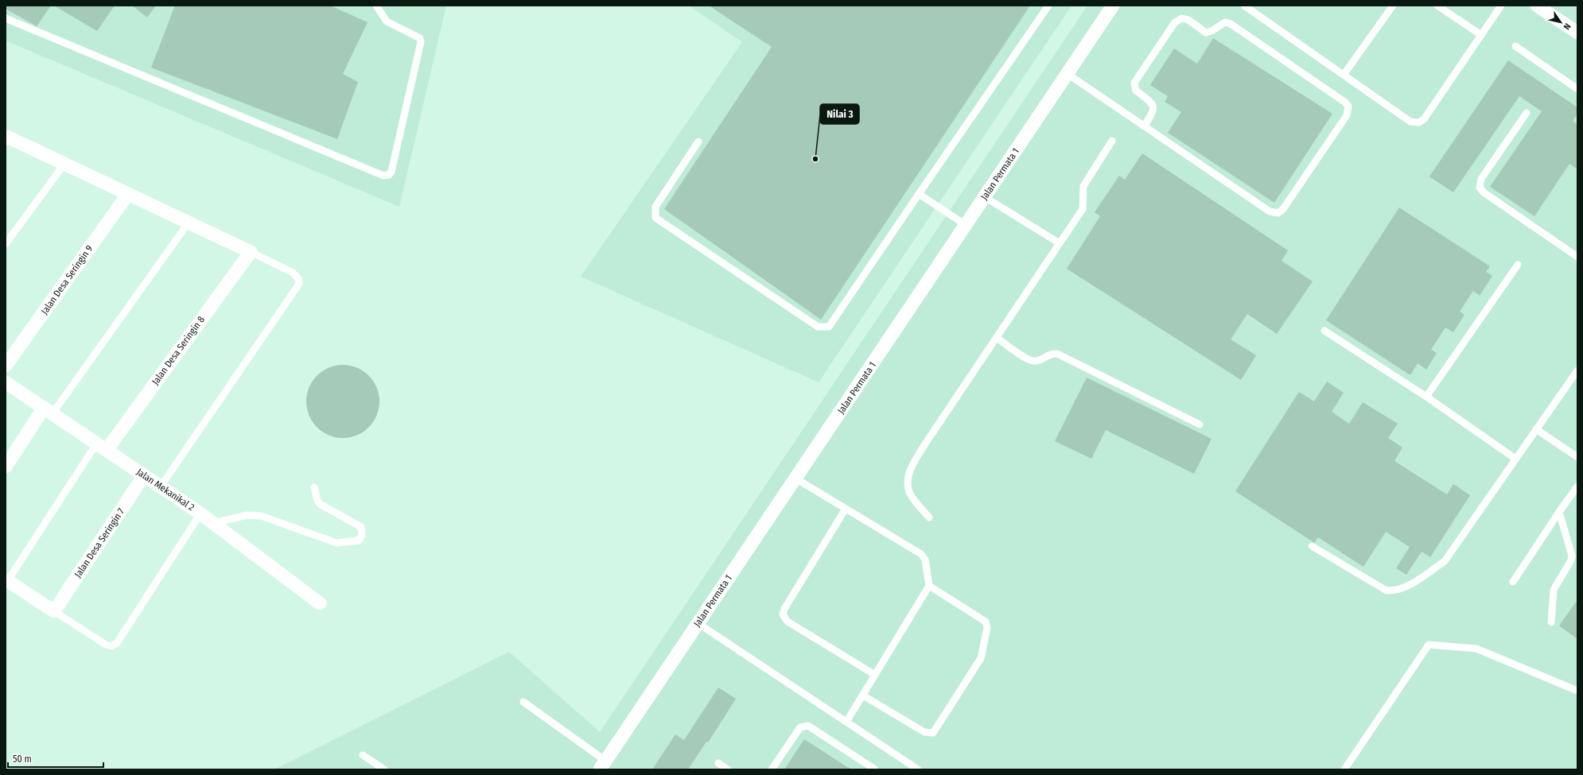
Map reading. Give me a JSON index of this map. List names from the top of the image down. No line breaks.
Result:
{"streets":{"street":["Jalan Permata 1","Jalan Desa Seringin 9","Jalan Desa Seringin 8","Jalan Mekanikal 2","Jalan Desa Seringin 7"]},"crossings":[["Jalan Desa Seringin 8","Jalan Mekanikal 2"],["Jalan Mekanikal 2","Jalan Desa Seringin 7"]],"places":["Nilai 3"],"scale_bar":"50 m","north":"bottom right"}
